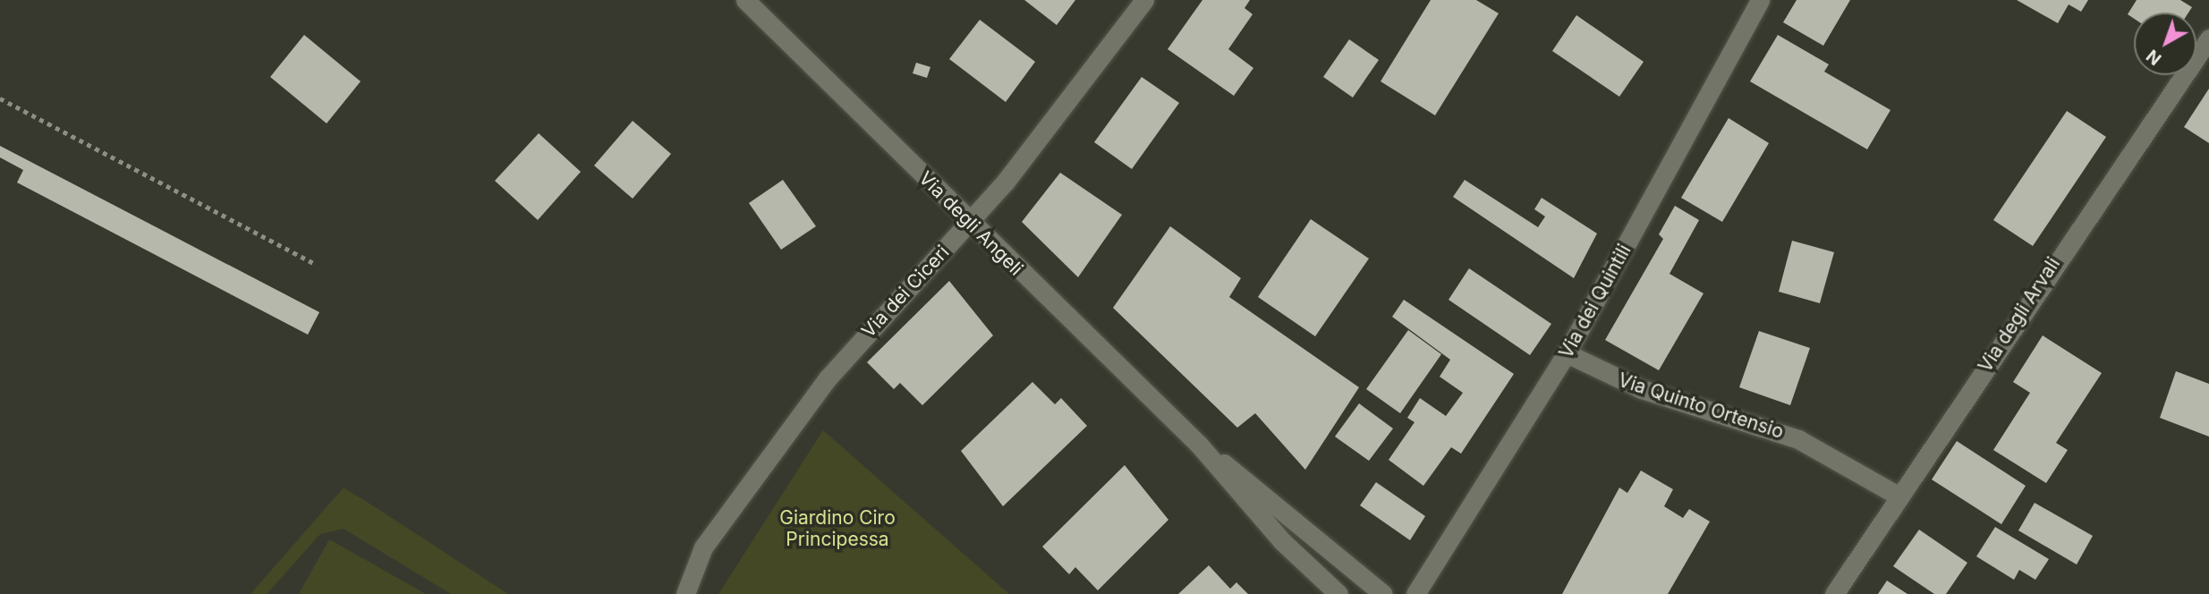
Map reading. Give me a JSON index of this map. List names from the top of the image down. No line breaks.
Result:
{"streets":{"street":["Via degli Angeli","Via dei Ciceri","Via dei Quintili","Via degli Arvali","Via Quinto Ortensio"]},"crossings":[["Via degli Angeli","Via dei Ciceri"],["Via dei Quintili","Via Quinto Ortensio"],["Via degli Arvali","Via Quinto Ortensio"]],"parks":["Giardino Ciro Principessa"],"north":"bottom left"}
